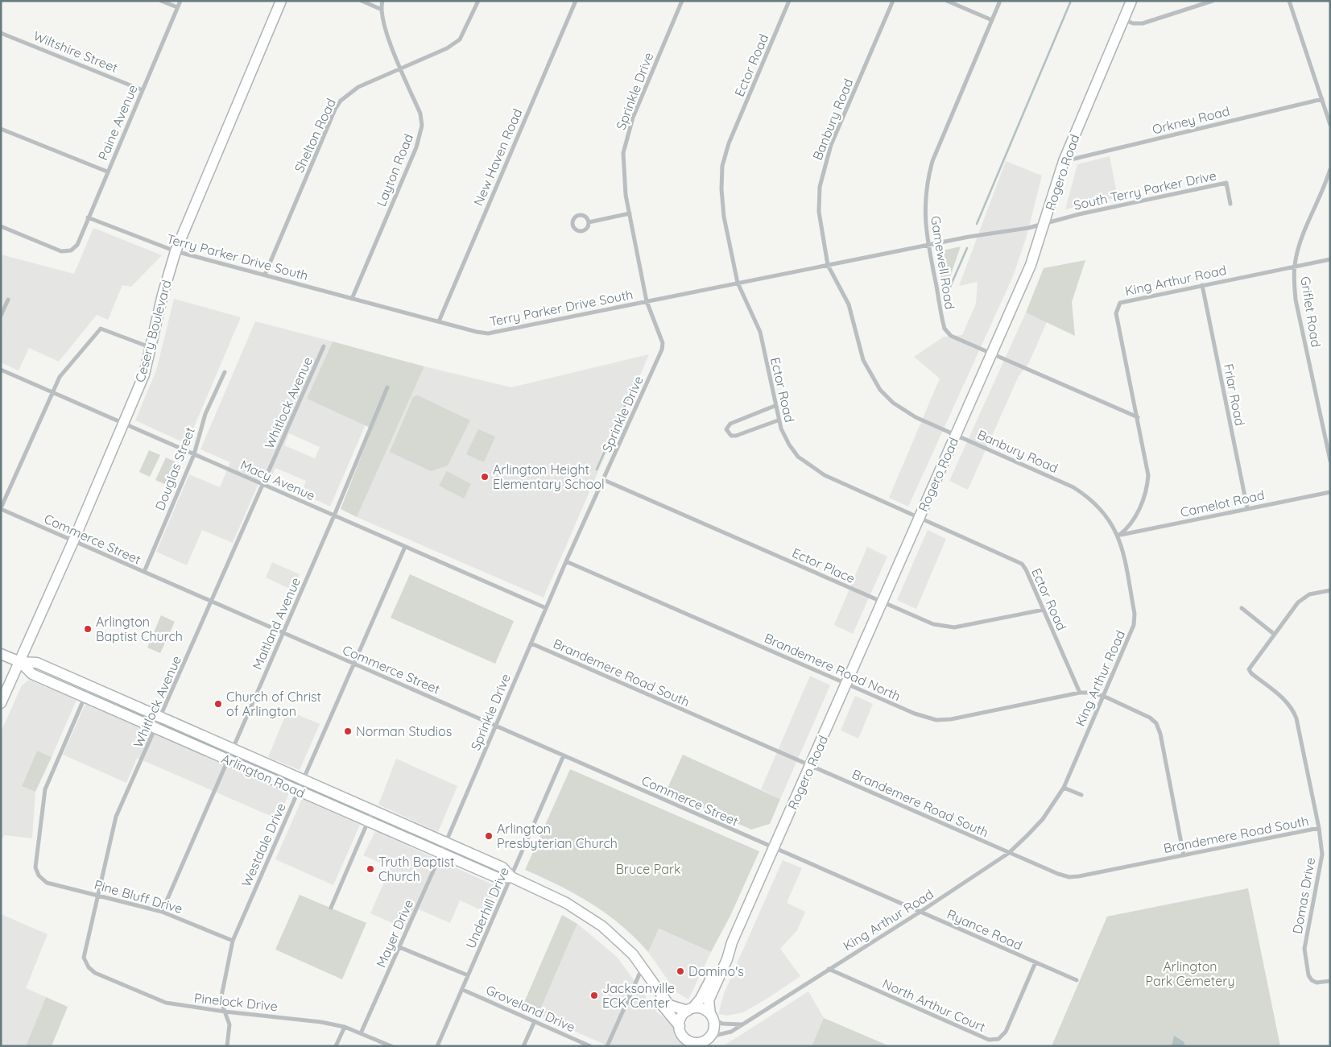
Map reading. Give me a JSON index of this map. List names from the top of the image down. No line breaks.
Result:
{"streets":{"main road":["Rogero Road","Cesery Boulevard","Arlington Road"],"street":["Wiltshire Street","Ector Road","Sprinkle Drive","Banbury Road","Orkney Road","Paine Avenue","Shelton Road","New Haven Road","Layton Road","South Terry Parker Drive","Terry Parker Drive South","Gamewell Road","King Arthur Road","Griflet Road","Friar Road","Whitlock Avenue","Douglas Street","Macy Avenue","Camelot Road","Commerce Street","Ector Place","Maitland Avenue","Brandemere Road North","Brandemere Road South","Westdale Drive","Domas Drive","Pine Bluff Drive","Underhill Drive","Ryance Road","Mayer Drive","Pinelock Drive","North Arthur Court","Groveland Drive"]},"crossings":[["Wiltshire Street","Paine Avenue"],["Ector Road","Rogero Road"],["Ector Road","Terry Parker Drive South"],["Ector Road","Ector Place"],["Ector Road","Brandemere Road North"],["Sprinkle Drive","Terry Parker Drive South"],["Sprinkle Drive","Macy Avenue"],["Sprinkle Drive","Commerce Street"],["Sprinkle Drive","Ector Place"],["Sprinkle Drive","Brandemere Road North"],["Sprinkle Drive","Brandemere Road South"],["Sprinkle Drive","Arlington Road"],["Sprinkle Drive","Mayer Drive"],["Banbury Road","Rogero Road"],["Banbury Road","Terry Parker Drive South"],["Banbury Road","King Arthur Road"],["Banbury Road","Camelot Road"],["Orkney Road","Rogero Road"],["Paine Avenue","Terry Parker Drive South"],["Shelton Road","Layton Road"],["Shelton Road","Terry Parker Drive South"],["New Haven Road","Terry Parker Drive South"],["Layton Road","Terry Parker Drive South"],["Rogero Road","South Terry Parker Drive"],["Rogero Road","Gamewell Road"],["Rogero Road","King Arthur Road"],["Rogero Road","Commerce Street"],["Rogero Road","Ector Place"],["Rogero Road","Brandemere Road North"],["Rogero Road","Brandemere Road South"],["Rogero Road","Arlington Road"],["Rogero Road","Ryance Road"],["South Terry Parker Drive","Terry Parker Drive South"],["South Terry Parker Drive","Gamewell Road"],["Terry Parker Drive South","Gamewell Road"],["Terry Parker Drive South","Cesery Boulevard"],["Gamewell Road","King Arthur Road"],["King Arthur Road","Griflet Road"],["King Arthur Road","Friar Road"],["King Arthur Road","Camelot Road"],["King Arthur Road","Brandemere Road North"],["King Arthur Road","Brandemere Road South"],["King Arthur Road","Arlington Road"],["King Arthur Road","Ryance Road"],["King Arthur Road","North Arthur Court"],["Cesery Boulevard","Macy Avenue"],["Cesery Boulevard","Commerce Street"],["Cesery Boulevard","Arlington Road"],["Friar Road","Camelot Road"],["Whitlock Avenue","Macy Avenue"],["Whitlock Avenue","Commerce Street"],["Whitlock Avenue","Arlington Road"],["Whitlock Avenue","Pine Bluff Drive"],["Whitlock Avenue","Pinelock Drive"],["Douglas Street","Macy Avenue"],["Douglas Street","Commerce Street"],["Macy Avenue","Maitland Avenue"],["Macy Avenue","Westdale Drive"],["Commerce Street","Maitland Avenue"],["Commerce Street","Westdale Drive"],["Commerce Street","Underhill Drive"],["Commerce Street","Ryance Road"],["Maitland Avenue","Arlington Road"],["Maitland Avenue","Pine Bluff Drive"],["Brandemere Road North","Brandemere Road South"],["Brandemere Road South","Domas Drive"],["Arlington Road","Westdale Drive"],["Arlington Road","Pine Bluff Drive"],["Arlington Road","Underhill Drive"],["Arlington Road","Mayer Drive"],["Westdale Drive","Pine Bluff Drive"],["Westdale Drive","Pinelock Drive"],["Underhill Drive","Groveland Drive"],["Ryance Road","North Arthur Court"],["Mayer Drive","Pinelock Drive"]],"parks":["Bruce Park","Arlington Park Cemetery"],"places":["Arlington Height Elementary School","Arlington Baptist Church","Church of Christ of Arlington","Norman Studios","Arlington Presbyterian Church","Truth Baptist Church","Domino's","Jacksonville ECK Center"]}
